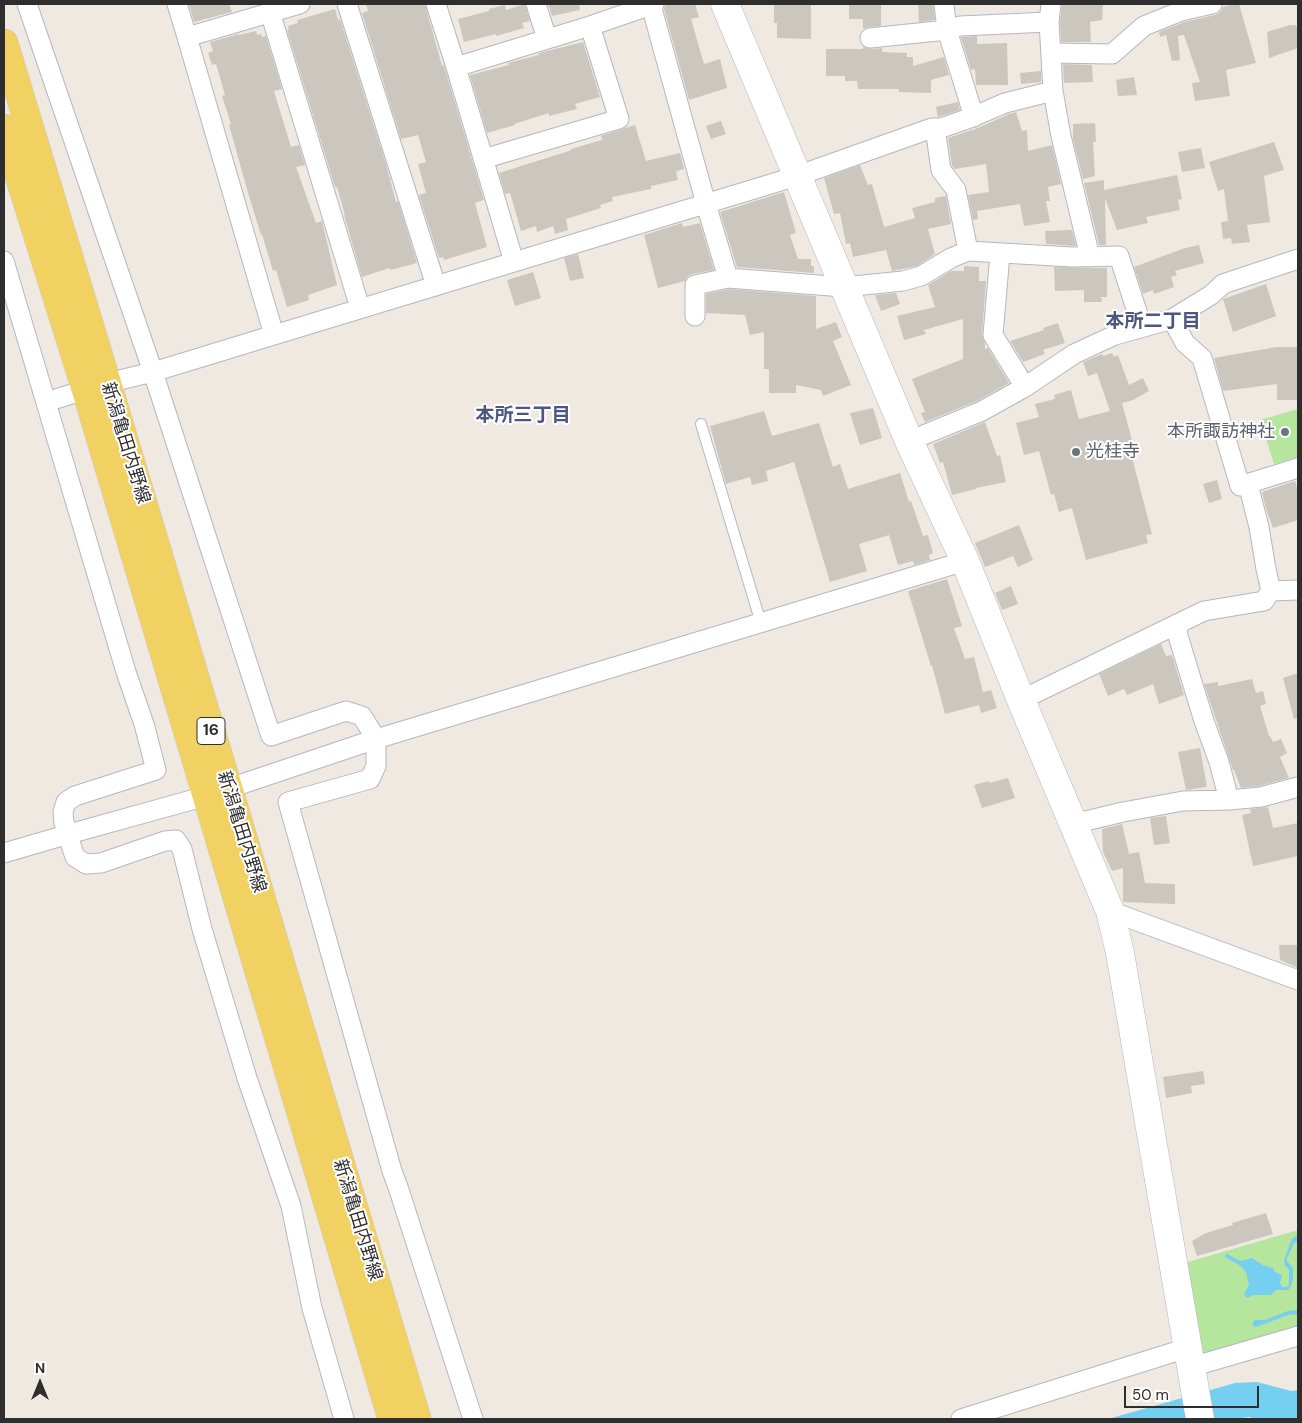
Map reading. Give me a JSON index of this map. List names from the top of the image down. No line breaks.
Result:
{"streets":{"main road":["新潟亀田内野線","16"]},"districts":["本所二丁目","本所三丁目"],"places":["本所諏訪神社","光桂寺"],"scale_bar":"50 m","north":"top"}
